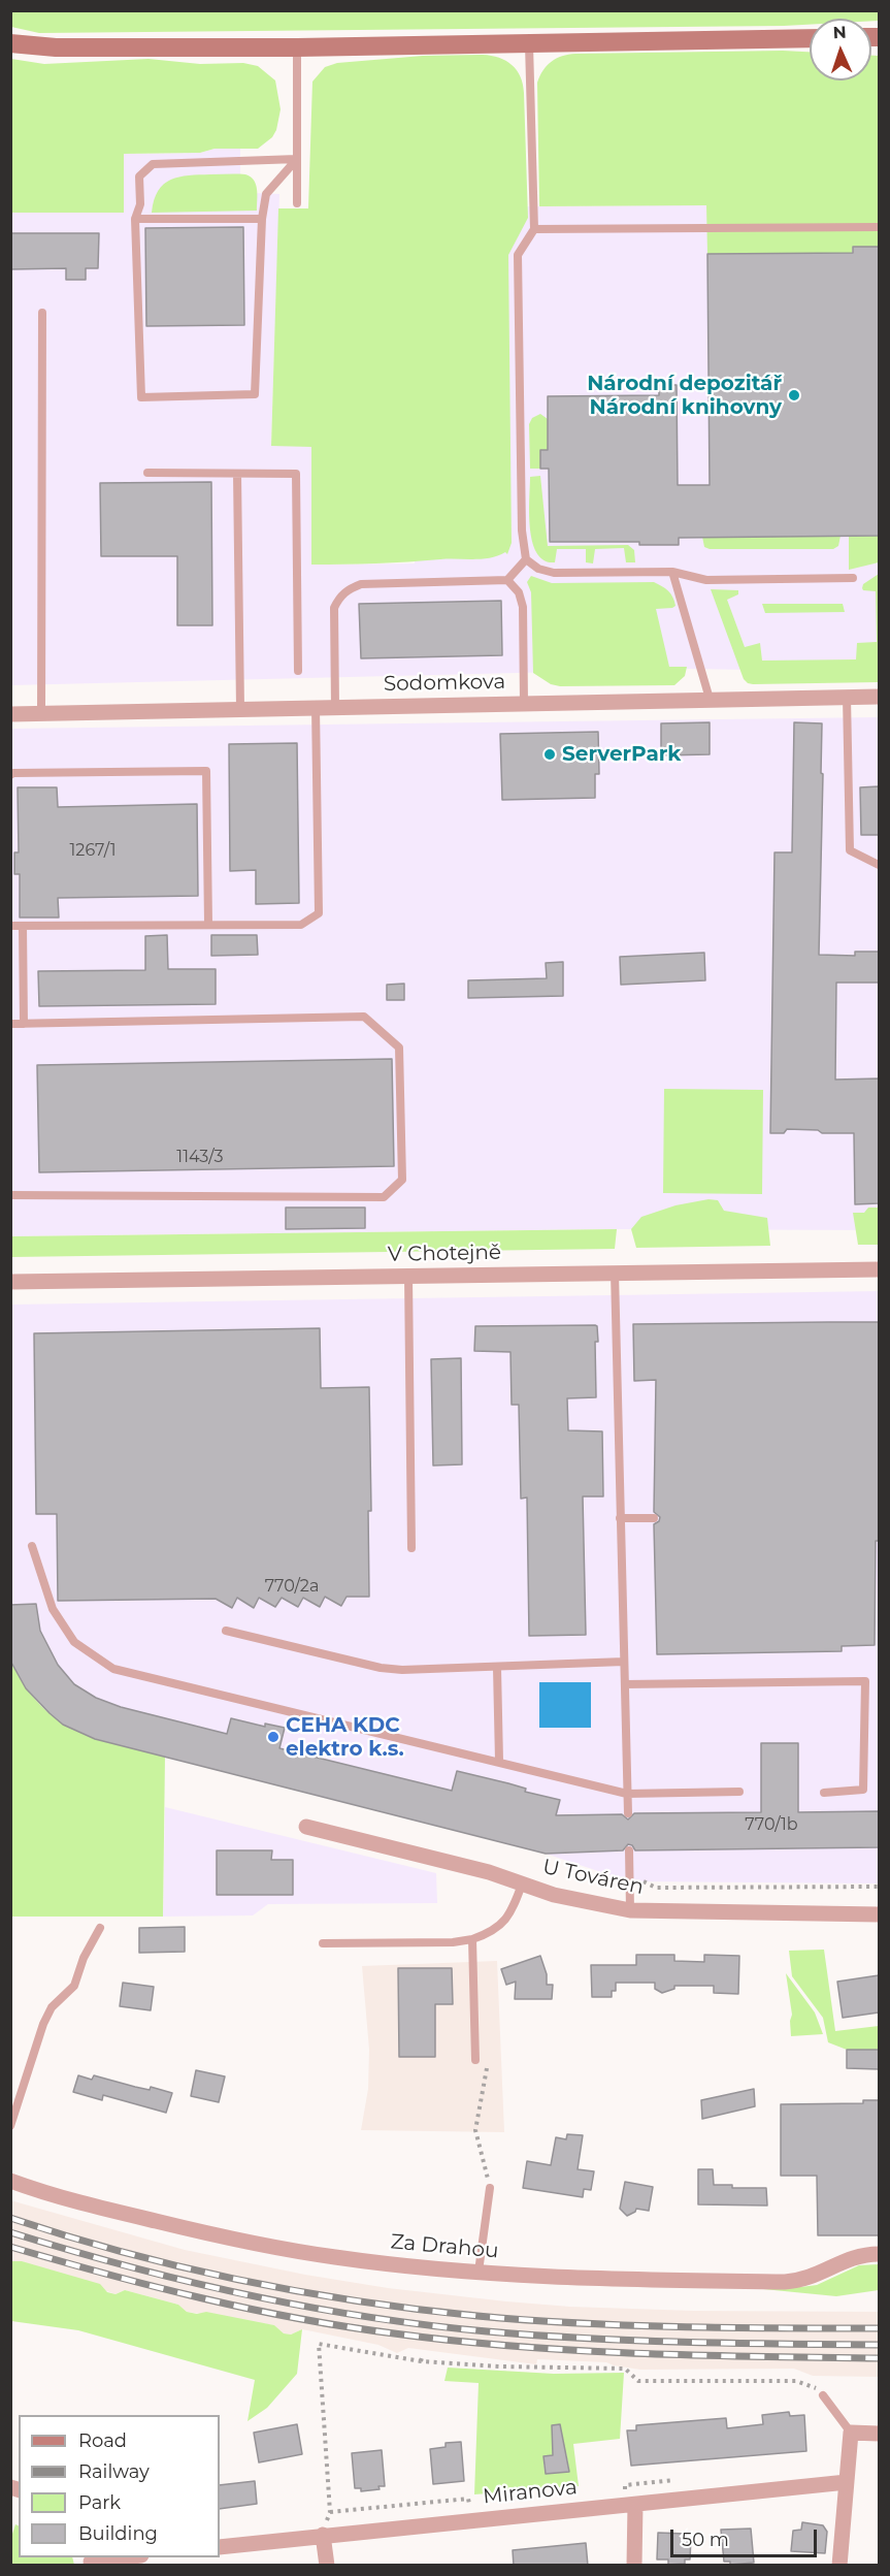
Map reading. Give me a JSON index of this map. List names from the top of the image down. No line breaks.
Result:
{"streets":{"street":["Sodomkova","V Chotejně","U Továren","Za Drahou","Miranova"]},"places":["Národní depozitář Národní knihovny","ServerPark","CEHA KDC elektro k.s."],"house_numbers":["1267/1","1143/3","770/2a","770/1b"],"legend":["Road","Railway","Park","Building"],"scale_bar":"50 m","north":"top"}
